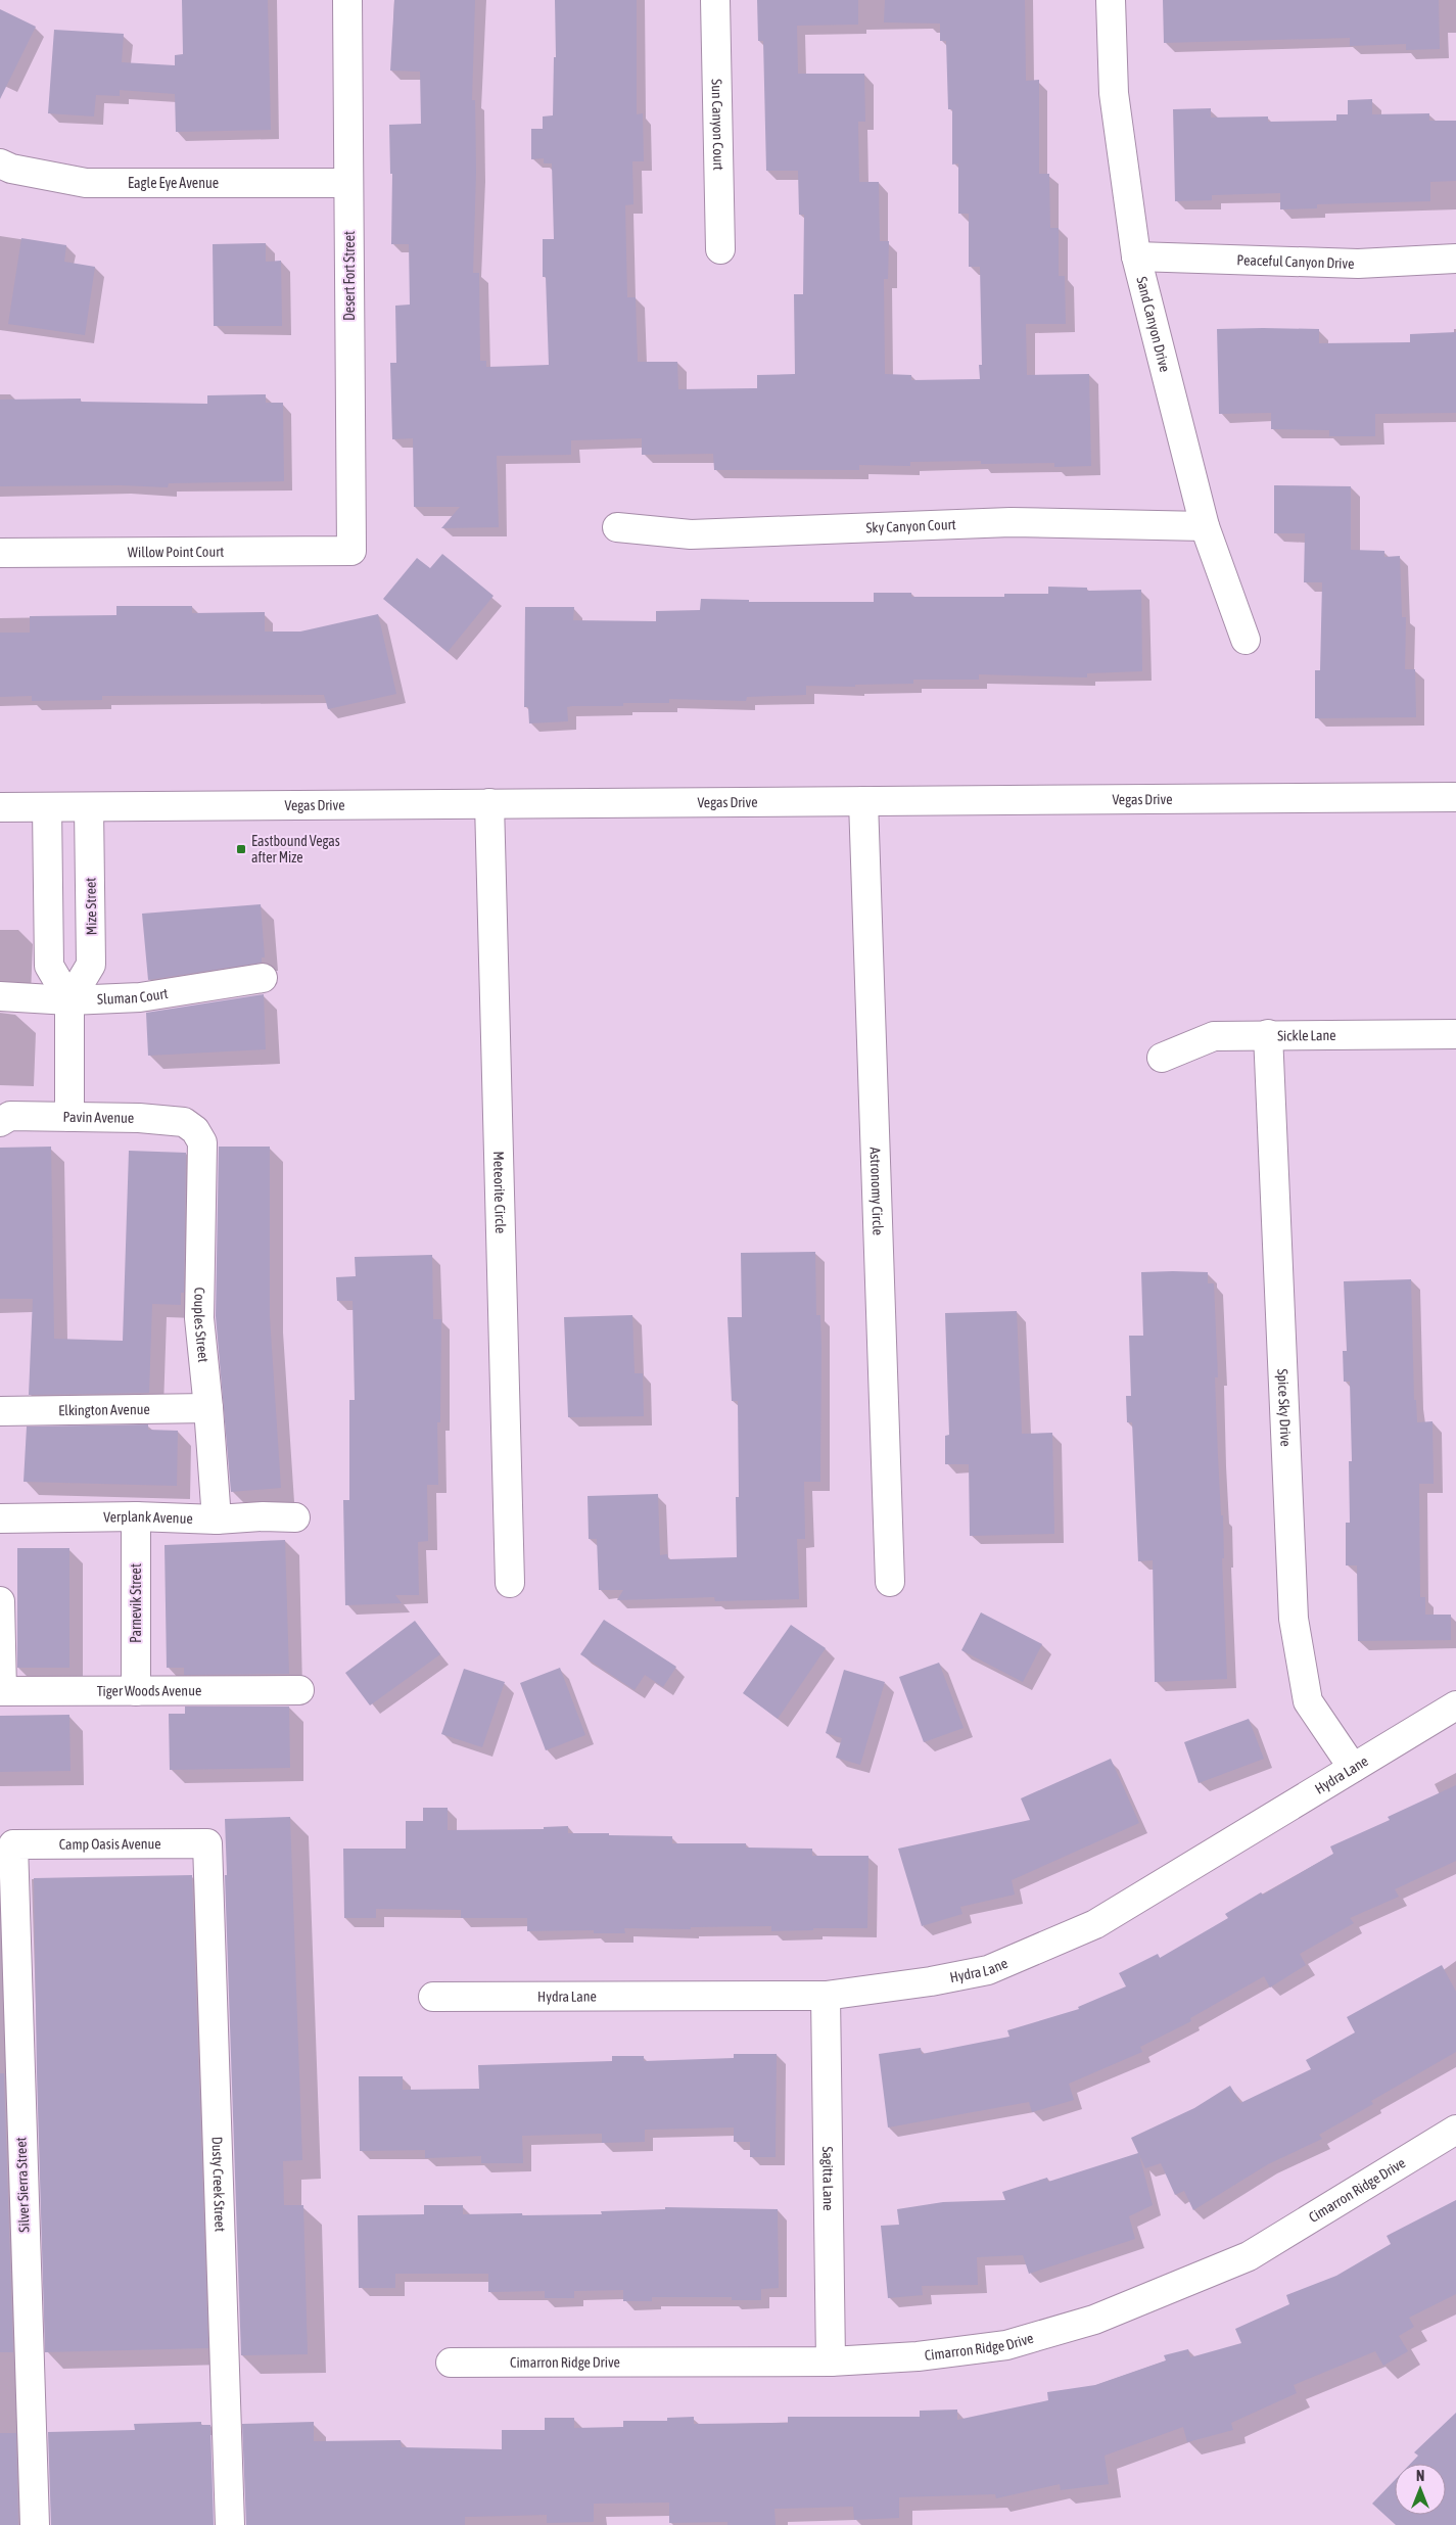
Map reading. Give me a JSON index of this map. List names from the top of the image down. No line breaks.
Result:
{"streets":{"street":["Sun Canyon Court","Eagle Eye Avenue","Peaceful Canyon Drive","Desert Fort Street","Sand Canyon Drive","Sky Canyon Court","Willow Point Court","Vegas Drive","Mize Street","Sluman Court","Sickle Lane","Pavin Avenue","Astronomy Circle","Meteorite Circle","Couples Street","Spice Sky Drive","Elkington Avenue","Verplank Avenue","Parnevik Street","Tiger Woods Avenue","Hydra Lane","Camp Oasis Avenue","Sagitta Lane","Dusty Creek Street","Silver Sierra Street","Cimarron Ridge Drive"]},"crossings":[["Eagle Eye Avenue","Desert Fort Street"],["Peaceful Canyon Drive","Sand Canyon Drive"],["Desert Fort Street","Willow Point Court"],["Sand Canyon Drive","Sky Canyon Court"],["Vegas Drive","Mize Street"],["Vegas Drive","Astronomy Circle"],["Vegas Drive","Meteorite Circle"],["Mize Street","Sluman Court"],["Sickle Lane","Spice Sky Drive"],["Pavin Avenue","Couples Street"],["Couples Street","Elkington Avenue"],["Couples Street","Verplank Avenue"],["Spice Sky Drive","Hydra Lane"],["Verplank Avenue","Parnevik Street"],["Parnevik Street","Tiger Woods Avenue"],["Hydra Lane","Sagitta Lane"],["Camp Oasis Avenue","Dusty Creek Street"],["Camp Oasis Avenue","Silver Sierra Street"],["Sagitta Lane","Cimarron Ridge Drive"]],"places":{"transit":["Eastbound Vegas after Mize"]},"north":"top"}
